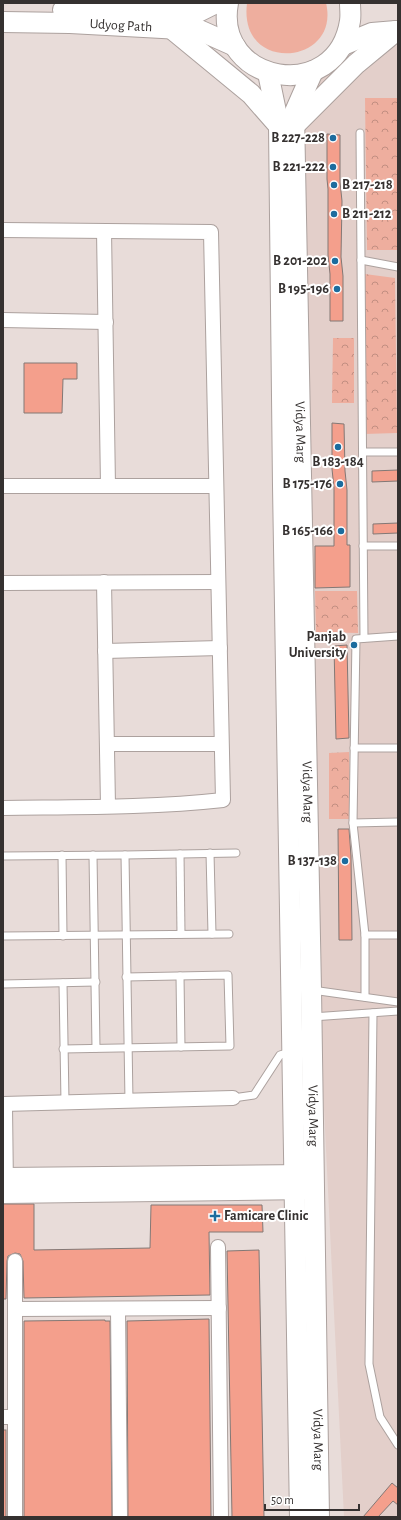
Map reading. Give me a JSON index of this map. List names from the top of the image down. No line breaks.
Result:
{"streets":{"main road":["Udyog Path","Vidya Marg"]},"places":{"other":["B 227-228","B 221-222","B 217-218","B 211-212","B 201-202","B 195-196","B 183-184","B 175-176","B 165-166","Panjab University","B 137-138"],"health":["Famicare Clinic"]},"scale_bar":"50 m"}
